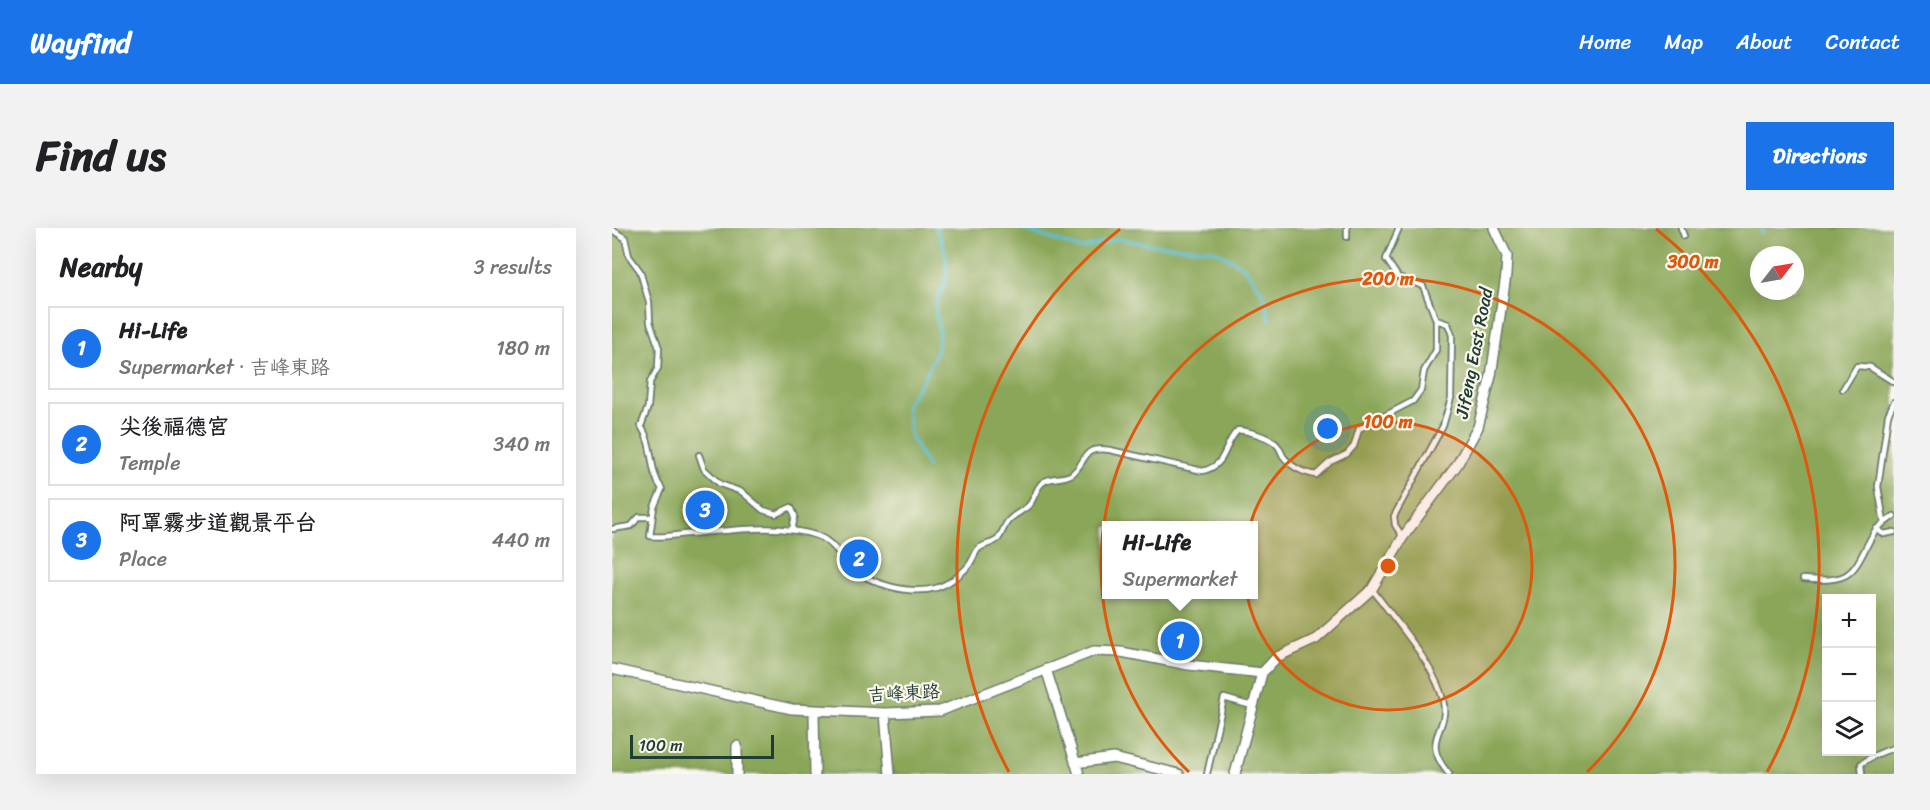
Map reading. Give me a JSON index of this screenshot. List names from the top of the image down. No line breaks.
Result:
{"streets":{"street":["Jifeng East Road","吉峰東路"]},"scale_bar":"100 m","north":"top right","page":{"header":"Wayfind","nav":["Home","Map","About","Contact"],"title":"Find us","buttons":"Directions","heading":["Nearby","3 results"],"list":[{"mark":"1","name":"Hi-Life","note":"Supermarket · 吉峰東路","value":"180 m"},{"mark":"2","name":"尖後福德宮","note":"Temple","value":"340 m"},{"mark":"3","name":"阿罩霧步道觀景平台","note":"Place","value":"440 m"}],"pins":["3","2","1"],"popup":["Hi-Life","Supermarket"],"map_buttons":["+","−"],"scale":"100 m"},"rings":["300 m","200 m","100 m"]}
